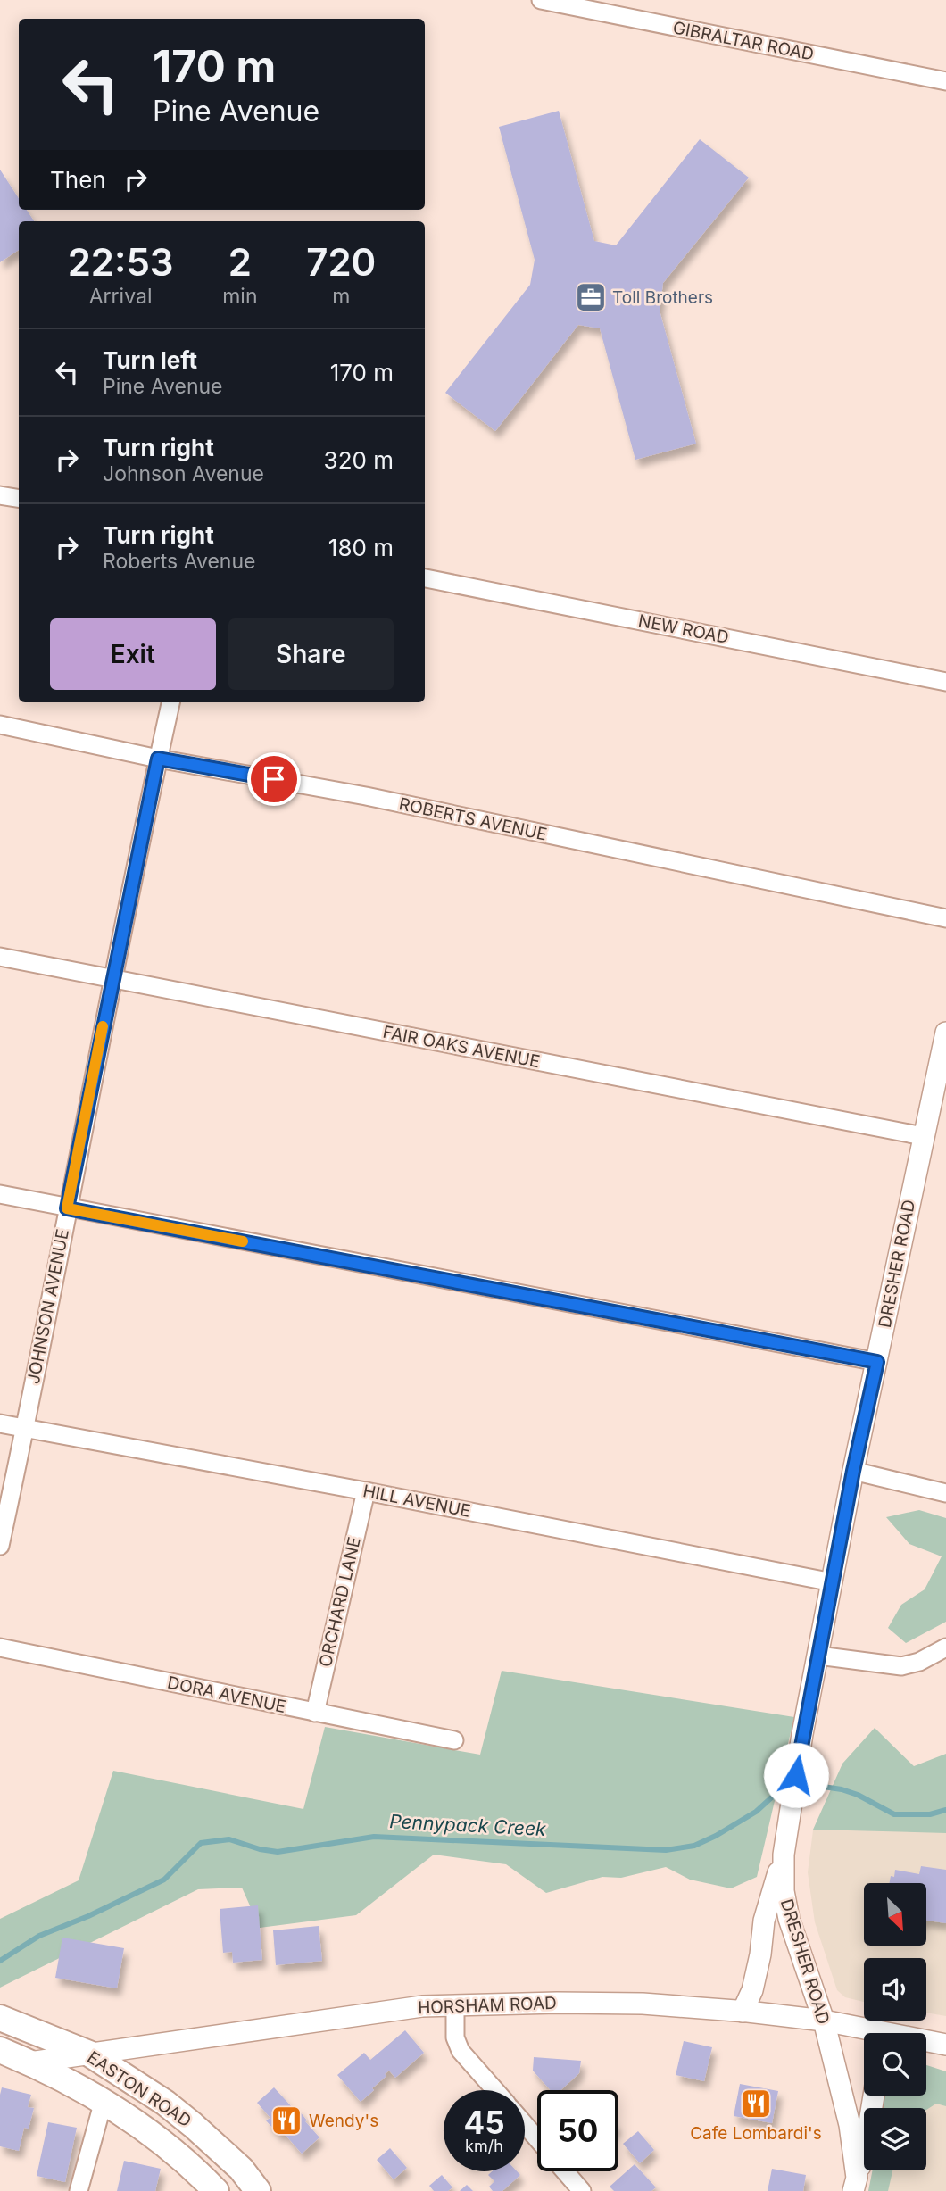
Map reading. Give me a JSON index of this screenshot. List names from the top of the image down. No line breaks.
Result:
{"streets":{"highway":["EASTON ROAD"],"main road":["DRESHER ROAD","HORSHAM ROAD"],"street":["GIBRALTAR ROAD","NEW ROAD","ROBERTS AVENUE","FAIR OAKS AVENUE","JOHNSON AVENUE","HILL AVENUE","ORCHARD LANE","DORA AVENUE"]},"crossings":[["ROBERTS AVENUE","JOHNSON AVENUE"],["FAIR OAKS AVENUE","DRESHER ROAD"],["FAIR OAKS AVENUE","JOHNSON AVENUE"],["DRESHER ROAD","HILL AVENUE"],["DRESHER ROAD","HORSHAM ROAD"],["JOHNSON AVENUE","HILL AVENUE"],["HILL AVENUE","ORCHARD LANE"],["ORCHARD LANE","DORA AVENUE"],["HORSHAM ROAD","EASTON ROAD"]],"water":["Pennypack Creek"],"places":{"office":["Toll Brothers"],"restaurant":["Cafe Lombardi's","Wendy's"]},"north":"bottom right","page":{"turn":["170 m","Pine Avenue"],"then":"Then","eta":["22:53","Arrival","2","min","720","m"],"list":[{"name":"Turn left","note":"Pine Avenue","value":"170 m"},{"name":"Turn right","note":"Johnson Avenue","value":"320 m"},{"name":"Turn right","note":"Roberts Avenue","value":"180 m"}],"buttons":["Exit","Share"],"speed":"45 km/h","limit":"50"}}
